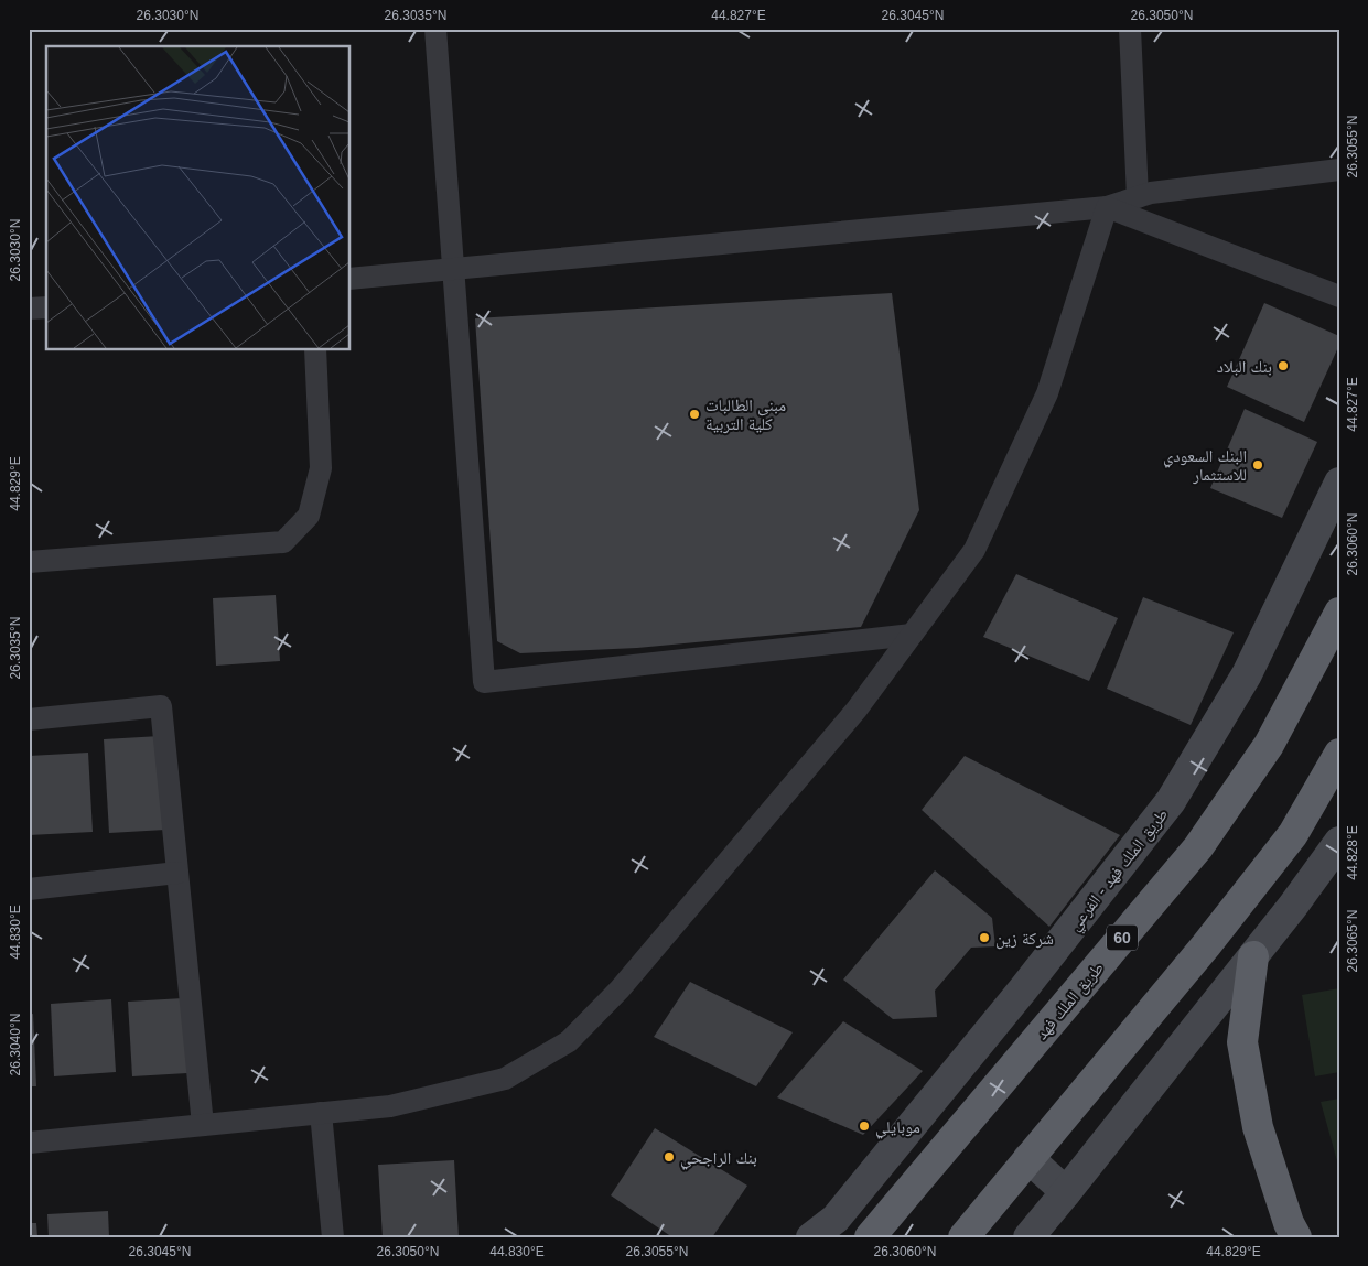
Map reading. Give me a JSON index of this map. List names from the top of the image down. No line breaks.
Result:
{"streets":{"highway":["60","طريق الملك فهد"],"main road":["طريق الملك فهد - الفرعي"]},"places":["بنك البلاد","مبنى الطالبات كلية التربية","البنك السعودي للاستثمار","شركة زين","موبايلي","بنك الراجحي"],"coordinates":["26.3030°N","26.3035°N","44.827°E","26.3045°N","26.3050°N","26.3055°N","44.829°E","26.3060°N","44.828°E","44.830°E","26.3065°N","26.3040°N"]}
